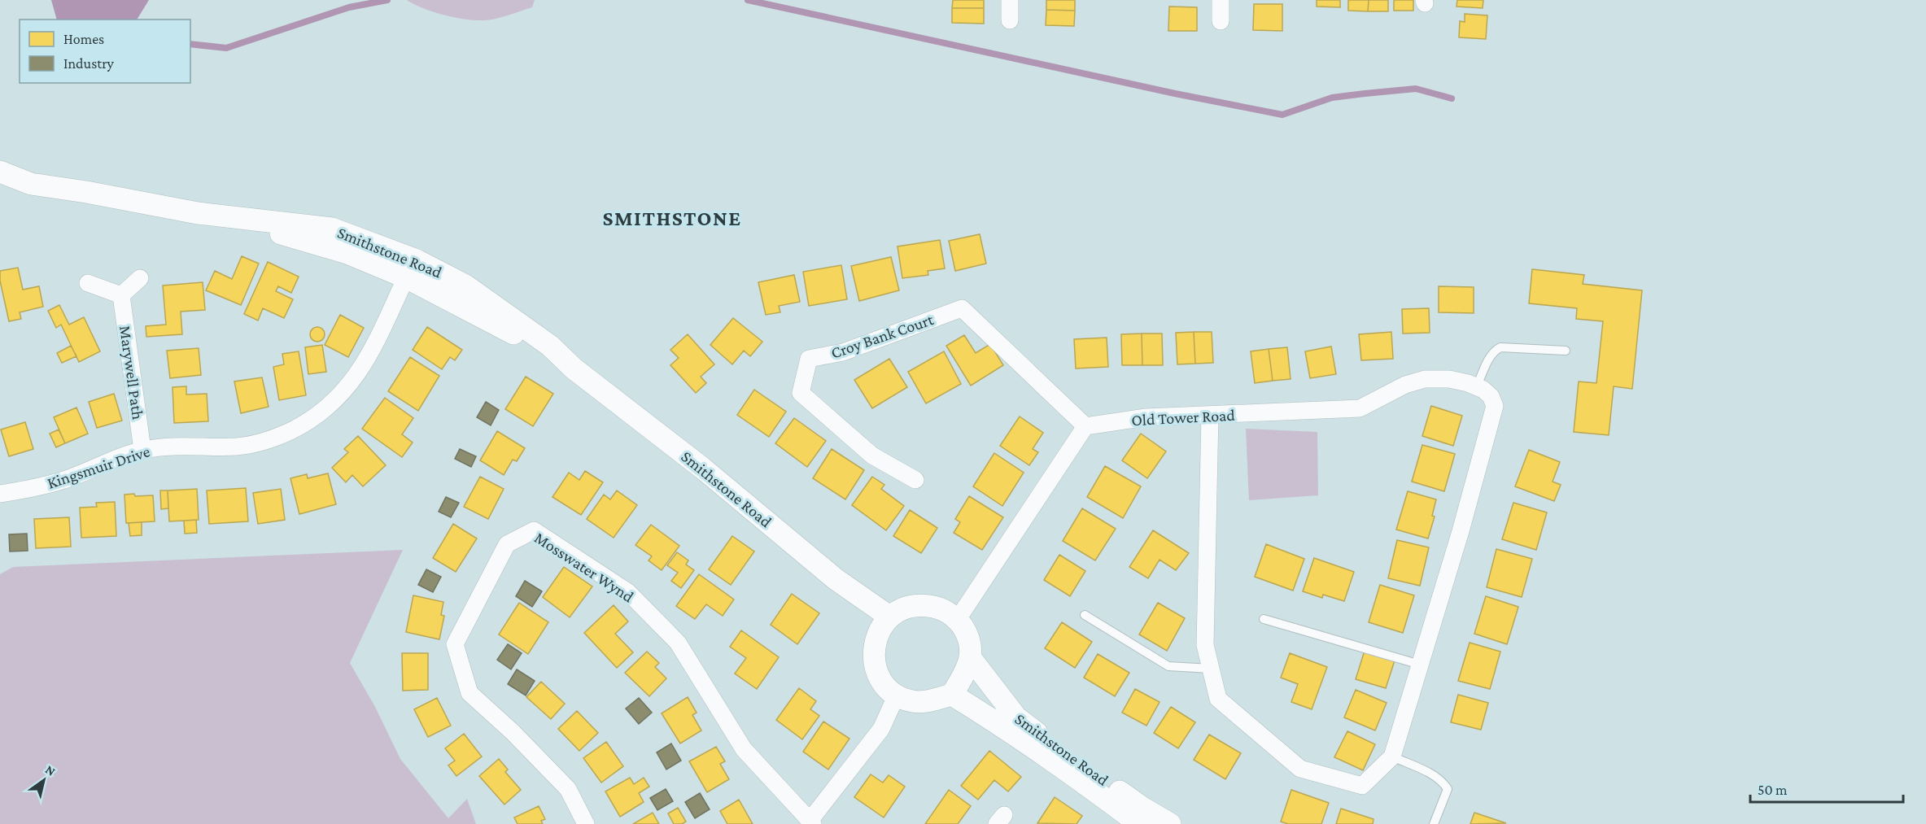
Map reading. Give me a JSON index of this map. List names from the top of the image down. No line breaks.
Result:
{"streets":{"street":["Smithstone Road","Croy Bank Court","Marywell Path","Old Tower Road","Kingsmuir Drive","Mosswater Wynd"]},"crossings":[["Smithstone Road","Kingsmuir Drive"],["Smithstone Road","Mosswater Wynd"],["Croy Bank Court","Old Tower Road"],["Marywell Path","Kingsmuir Drive"]],"districts":["SMITHSTONE"],"legend":["Homes","Industry"],"scale_bar":"50 m","north":"top right"}
